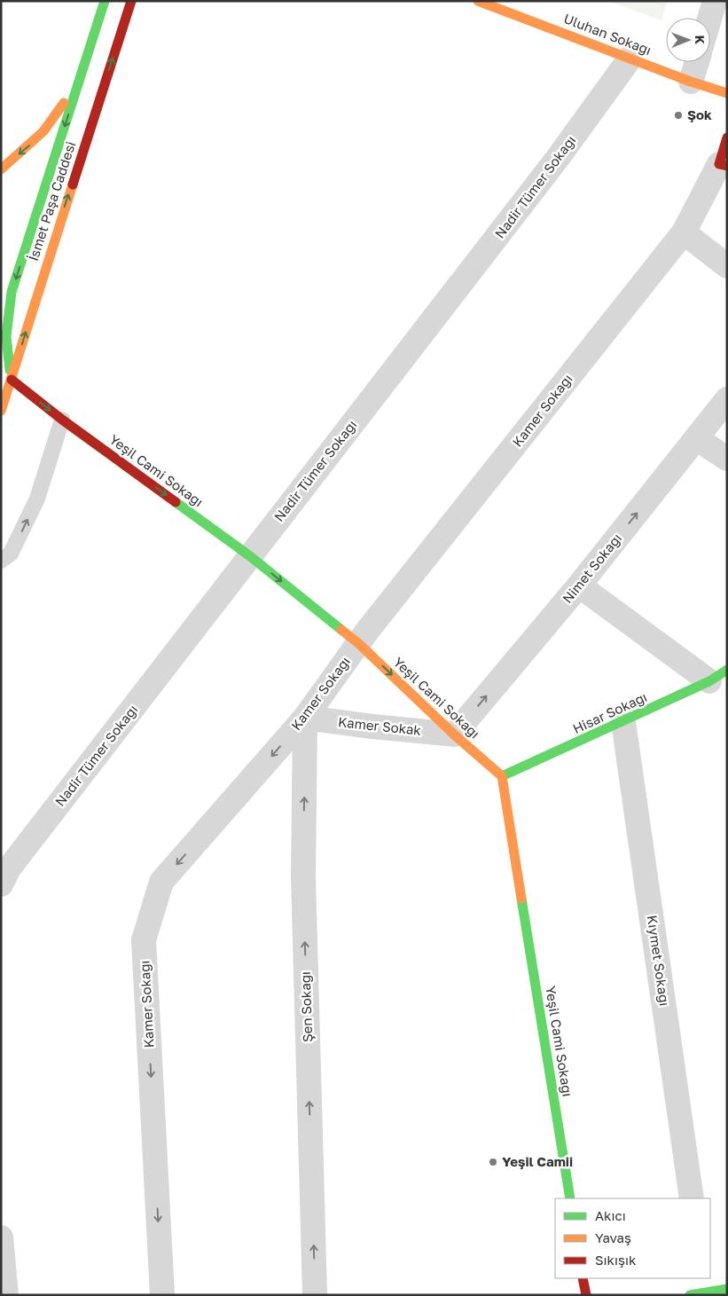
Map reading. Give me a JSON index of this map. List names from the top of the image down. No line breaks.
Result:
{"streets":{"street":["Uluhan Sokağı","Nadir Tümer Sokağı","İsmet Paşa Caddesi","Kamer Sokağı","Yeşil Cami Sokağı","Nimet Sokağı","Hisar Sokağı","Kamer Sokak","Kıymet Sokağı","Şen Sokağı"]},"crossings":[["Uluhan Sokağı","Nadir Tümer Sokağı"],["Nadir Tümer Sokağı","Yeşil Cami Sokağı"],["İsmet Paşa Caddesi","Yeşil Cami Sokağı"],["Kamer Sokağı","Yeşil Cami Sokağı"],["Kamer Sokağı","Kamer Sokak"],["Kamer Sokağı","Şen Sokağı"],["Yeşil Cami Sokağı","Nimet Sokağı"],["Yeşil Cami Sokağı","Hisar Sokağı"],["Yeşil Cami Sokağı","Kamer Sokak"],["Nimet Sokağı","Kamer Sokak"],["Hisar Sokağı","Kıymet Sokağı"],["Kamer Sokak","Şen Sokağı"]],"one_way":["Kamer Sokağı","Yeşil Cami Sokağı","Nimet Sokağı","Şen Sokağı"],"places":["Şok","Yeşil Camii"],"legend":["Akıcı","Yavaş","Sıkışık"],"north":"right"}
